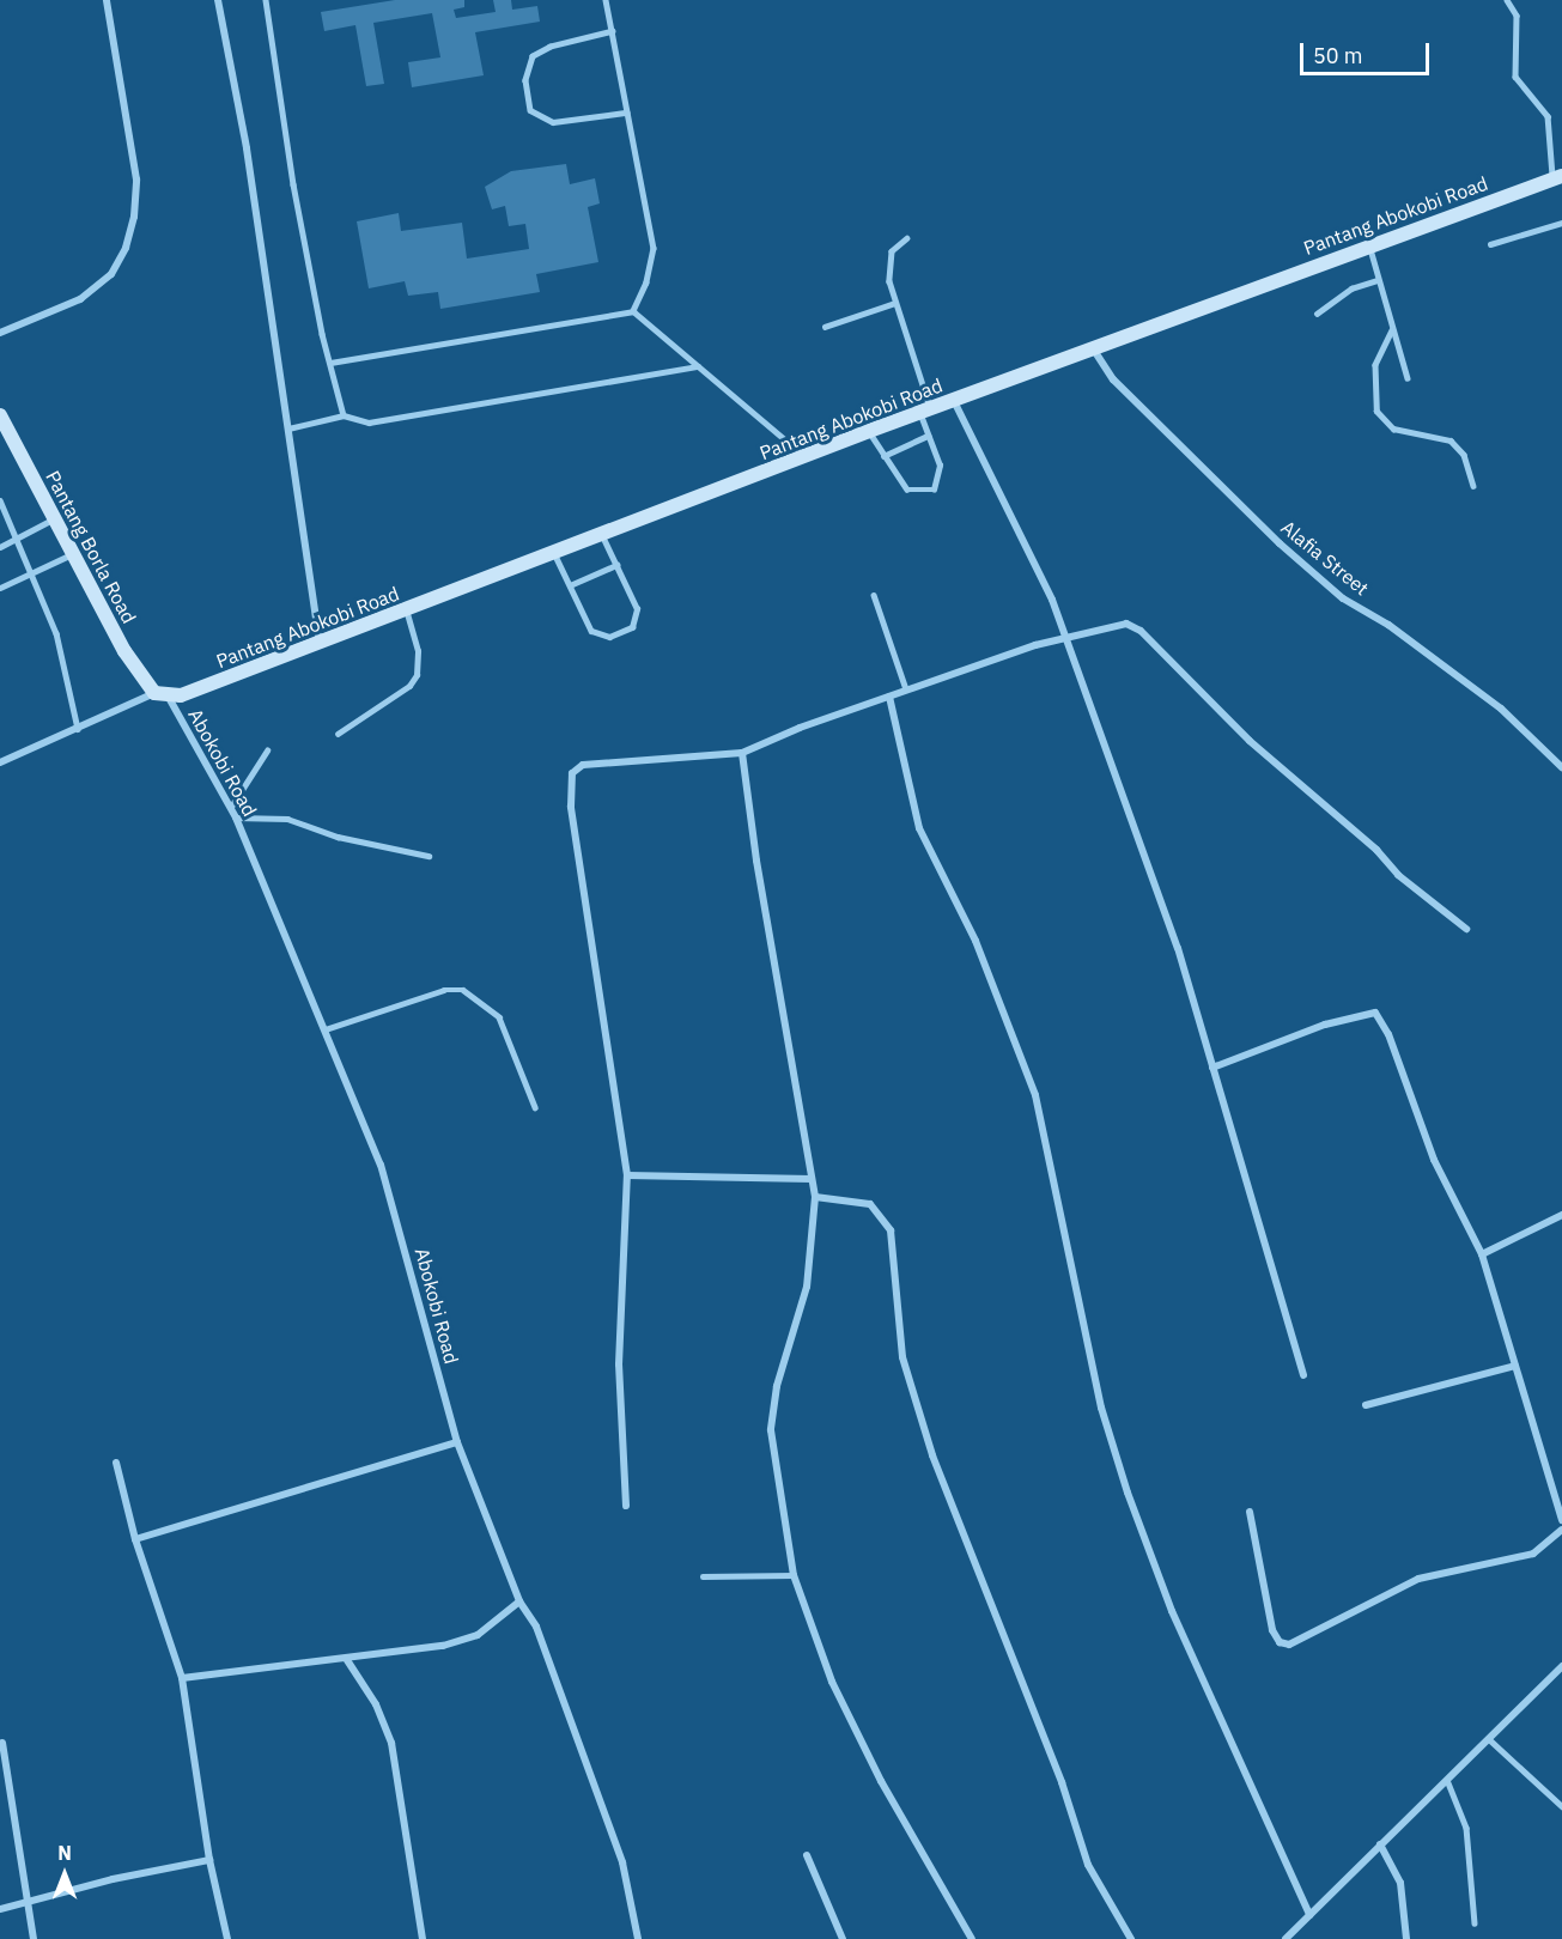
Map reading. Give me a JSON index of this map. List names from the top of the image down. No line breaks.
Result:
{"streets":{"street":["Pantang Abokobi Road","Pantang Borla Road","Alafia Street","Abokobi Road"]},"crossings":[["Pantang Abokobi Road","Pantang Borla Road"],["Pantang Abokobi Road","Alafia Street"],["Pantang Abokobi Road","Abokobi Road"],["Pantang Borla Road","Abokobi Road"]],"scale_bar":"50 m","north":"top"}
